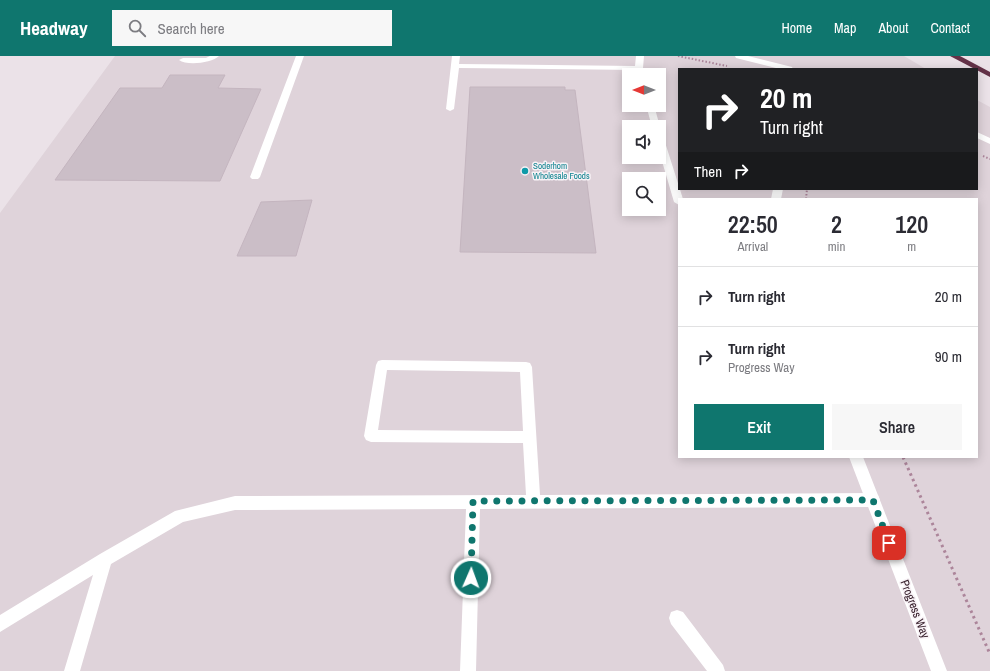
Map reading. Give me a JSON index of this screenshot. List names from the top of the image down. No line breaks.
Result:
{"streets":{"street":["Progress Way"]},"places":["Soderhom Wholesale Foods"],"north":"left","page":{"header":"Headway","search":"Search here","nav":["Home","Map","About","Contact"],"turn":["20 m","Turn right"],"then":"Then","eta":["22:50","Arrival","2","min","120","m"],"list":[{"name":"Turn right","value":"20 m"},{"name":"Turn right","note":"Progress Way","value":"90 m"}],"buttons":["Exit","Share"]}}
